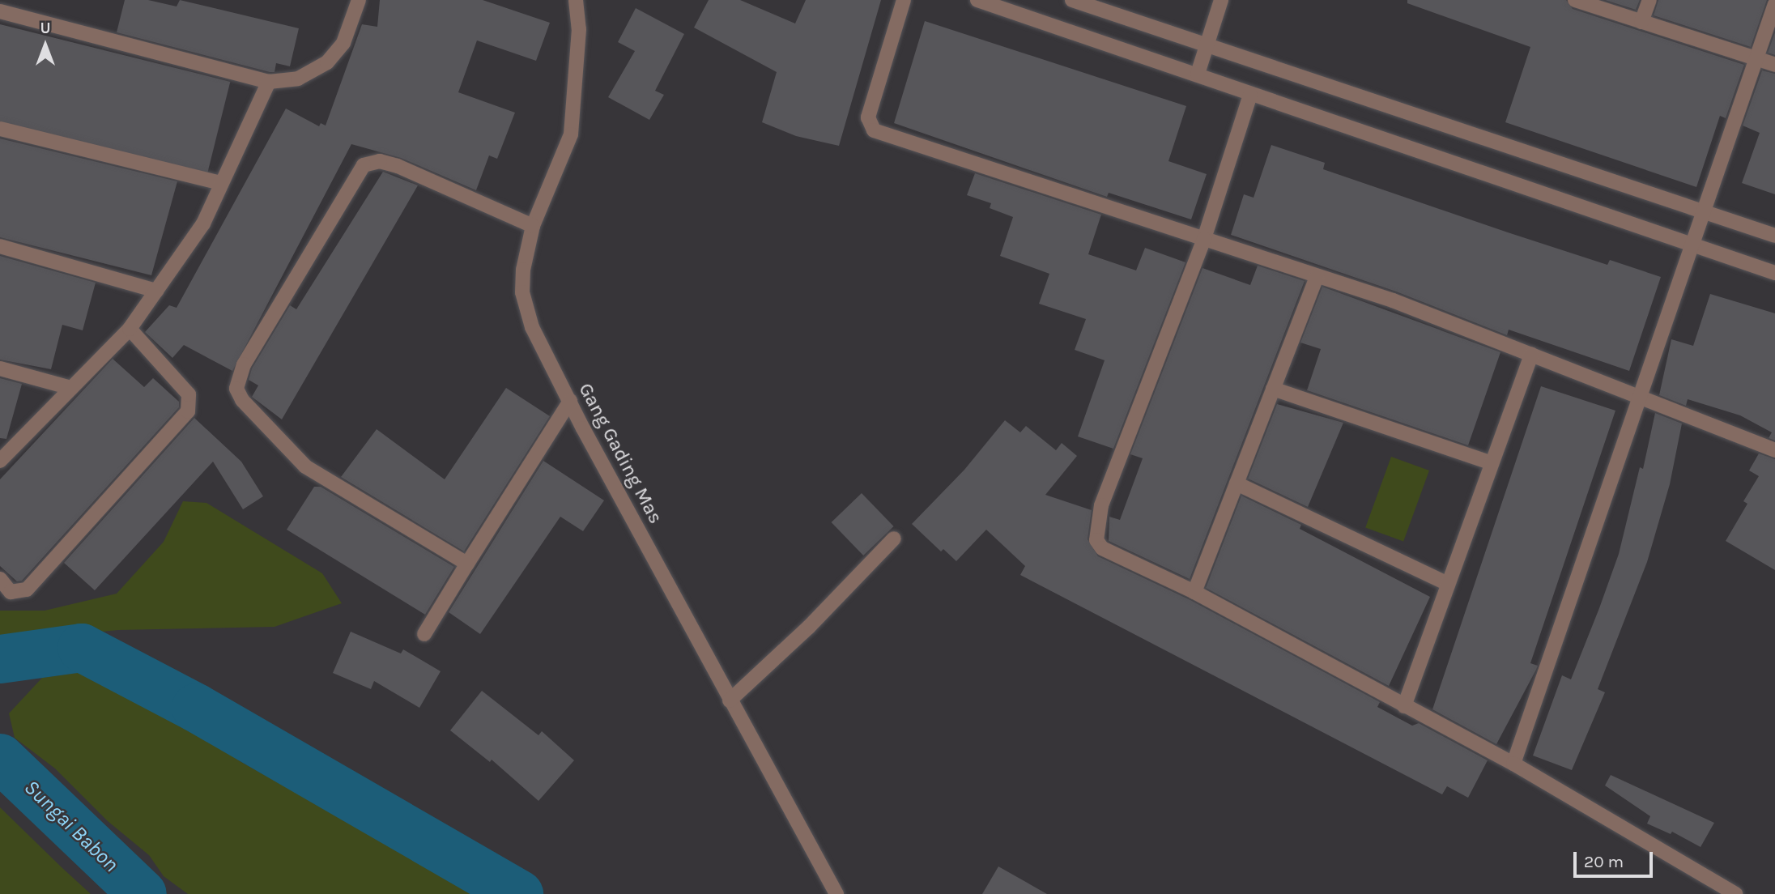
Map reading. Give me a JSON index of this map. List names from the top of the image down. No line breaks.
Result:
{"streets":{"street":["Gang Gading Mas"]},"water":["Sungai Babon"],"scale_bar":"20 m","north":"top"}
